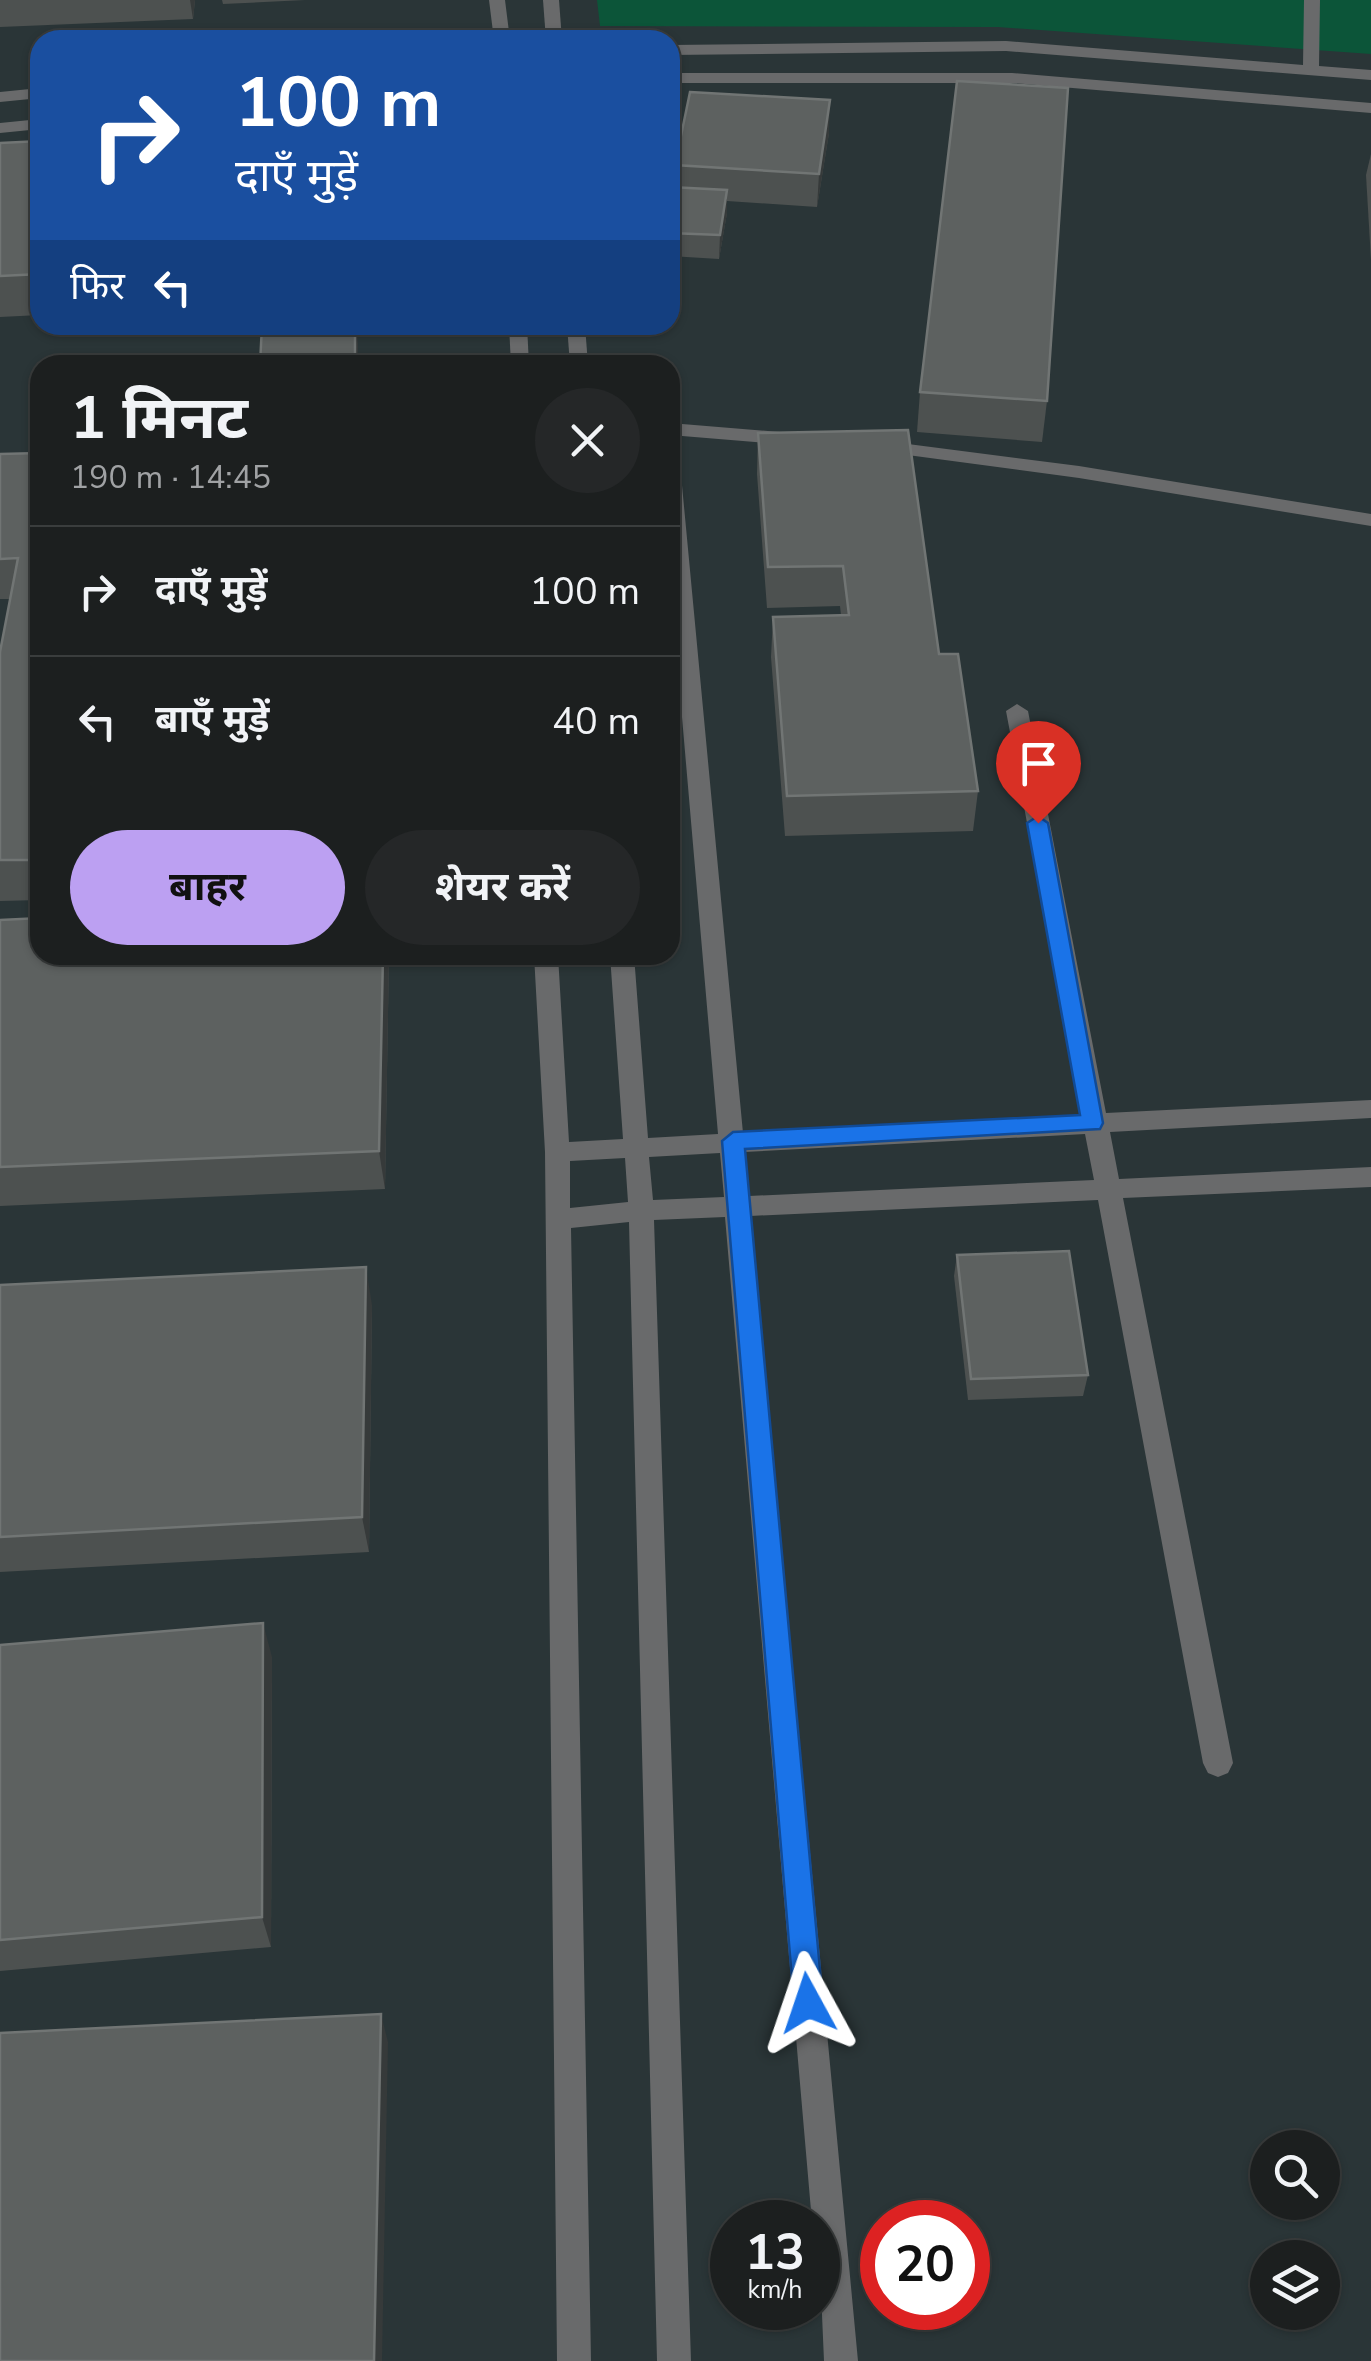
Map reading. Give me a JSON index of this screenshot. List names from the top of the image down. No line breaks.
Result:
{"page":{"turn":["100 m","दाएँ मुड़ें"],"then":"फिर","heading":["1 मिनट","190 m · 14:45"],"list":[{"name":"दाएँ मुड़ें","value":"100 m"},{"name":"बाएँ मुड़ें","value":"40 m"}],"buttons":["बाहर","शेयर करें"],"speed":"13 km/h","limit":"20"}}
